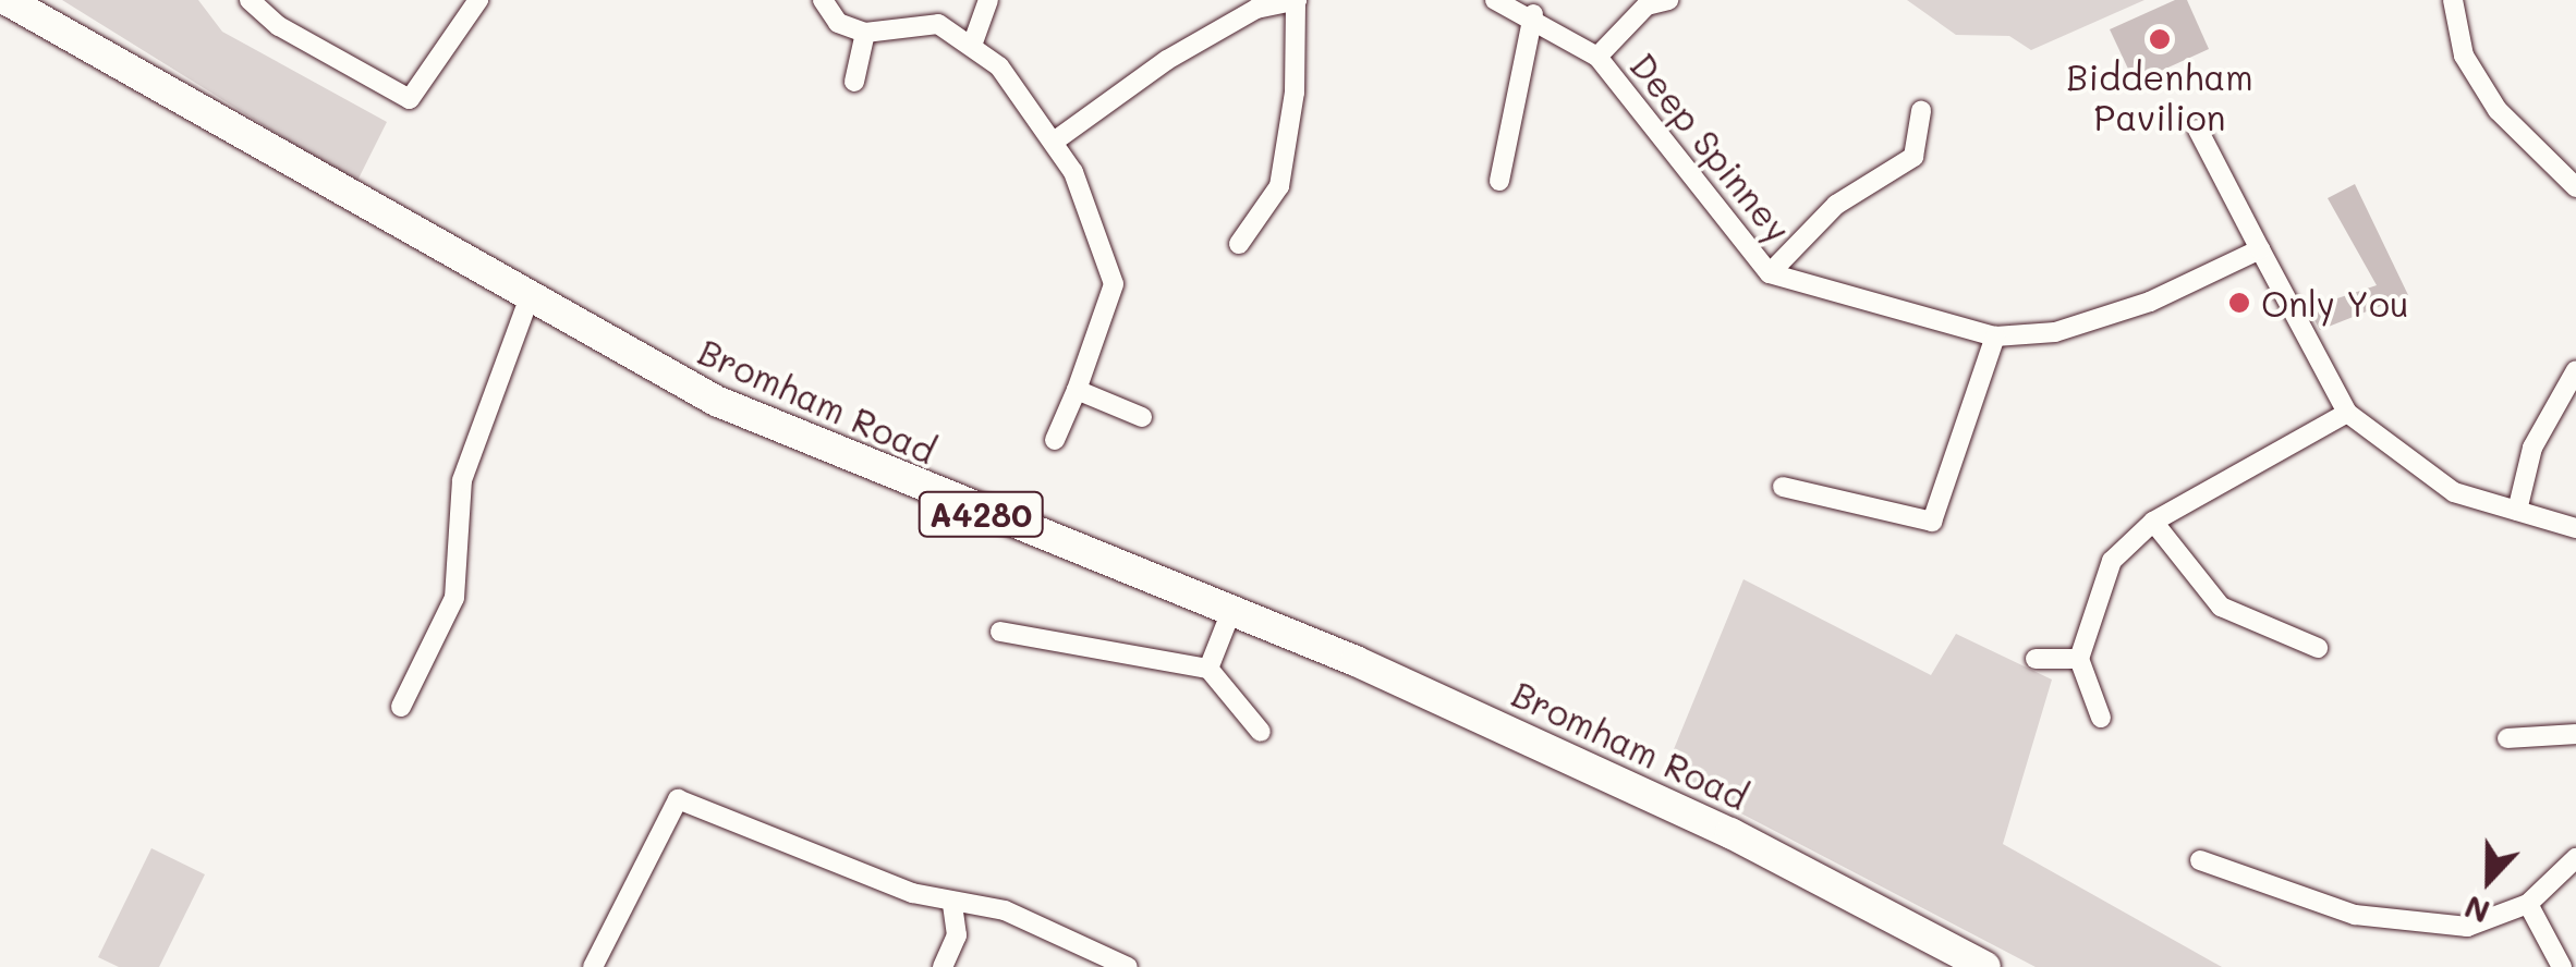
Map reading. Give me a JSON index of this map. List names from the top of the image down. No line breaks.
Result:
{"streets":{"main road":["Bromham Road","A4280"],"street":["Deep Spinney"]},"places":["Biddenham Pavilion","Only You"],"north":"bottom"}
